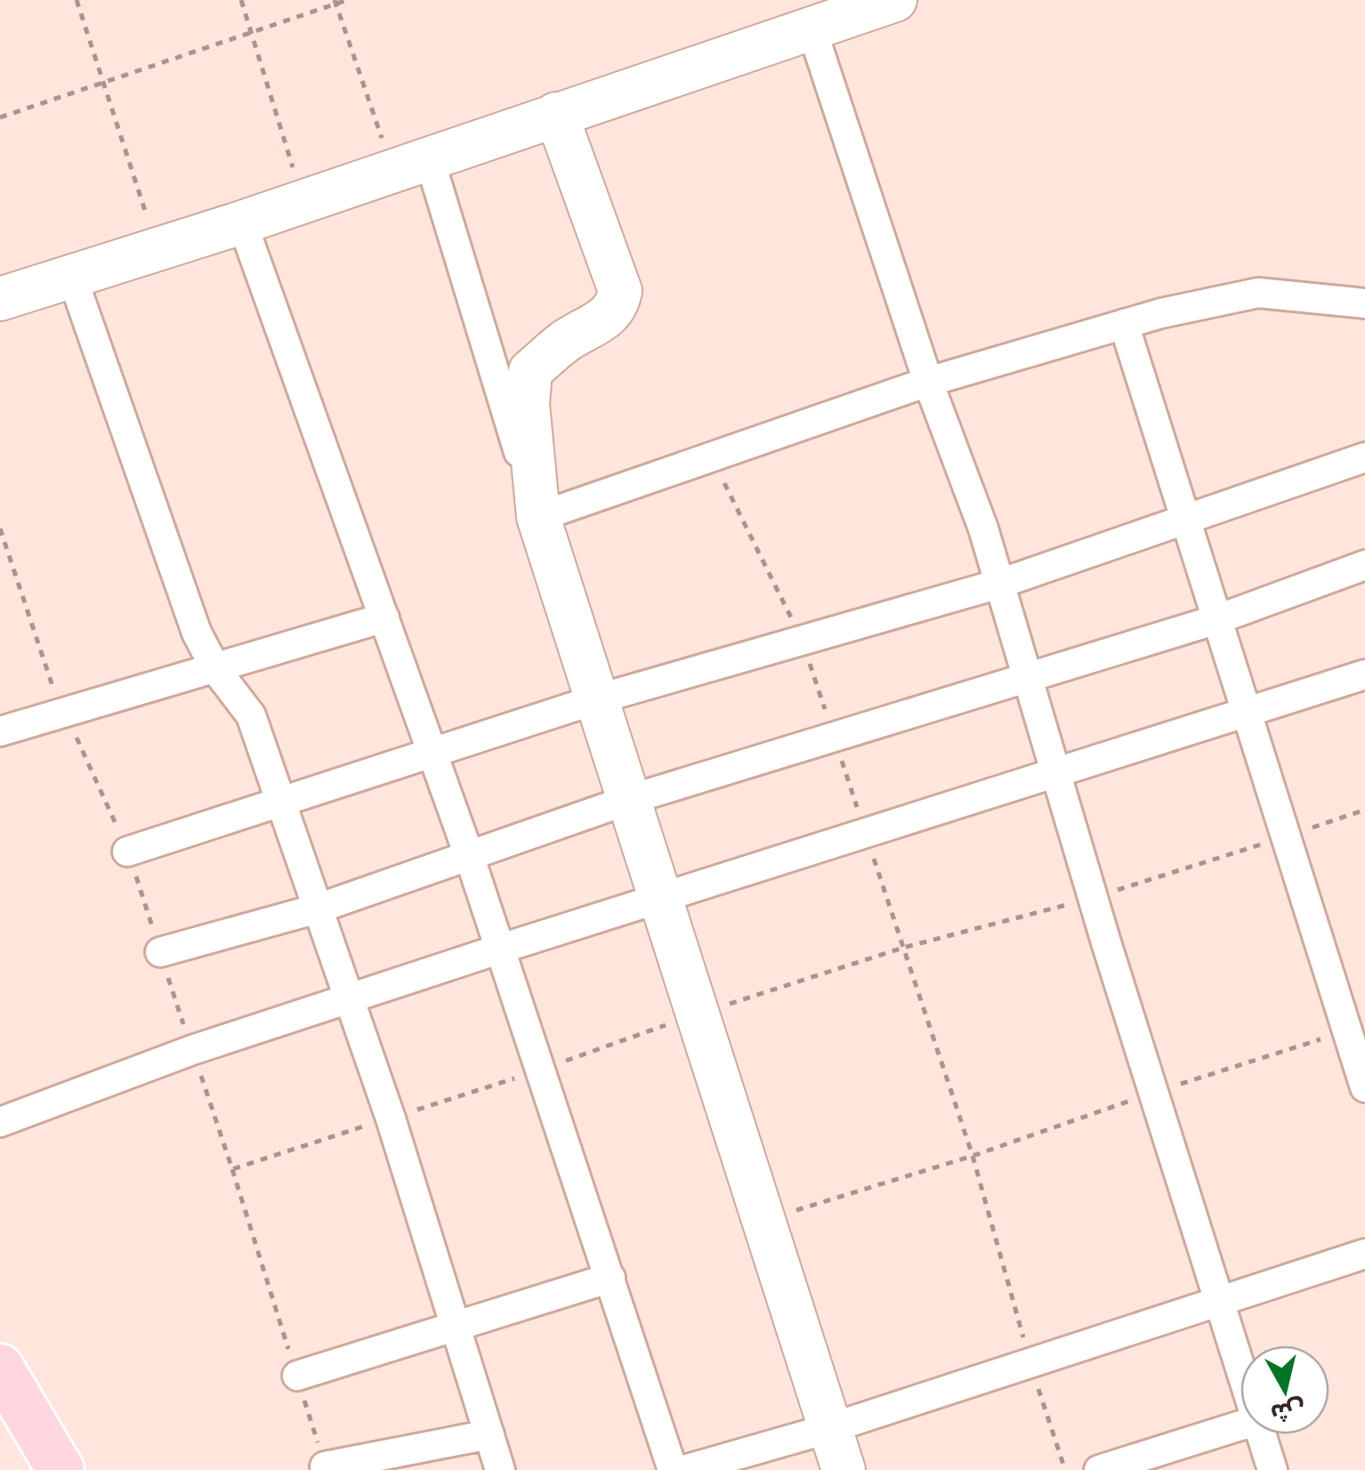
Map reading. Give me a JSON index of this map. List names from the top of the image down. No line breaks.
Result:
{"north":"bottom"}
